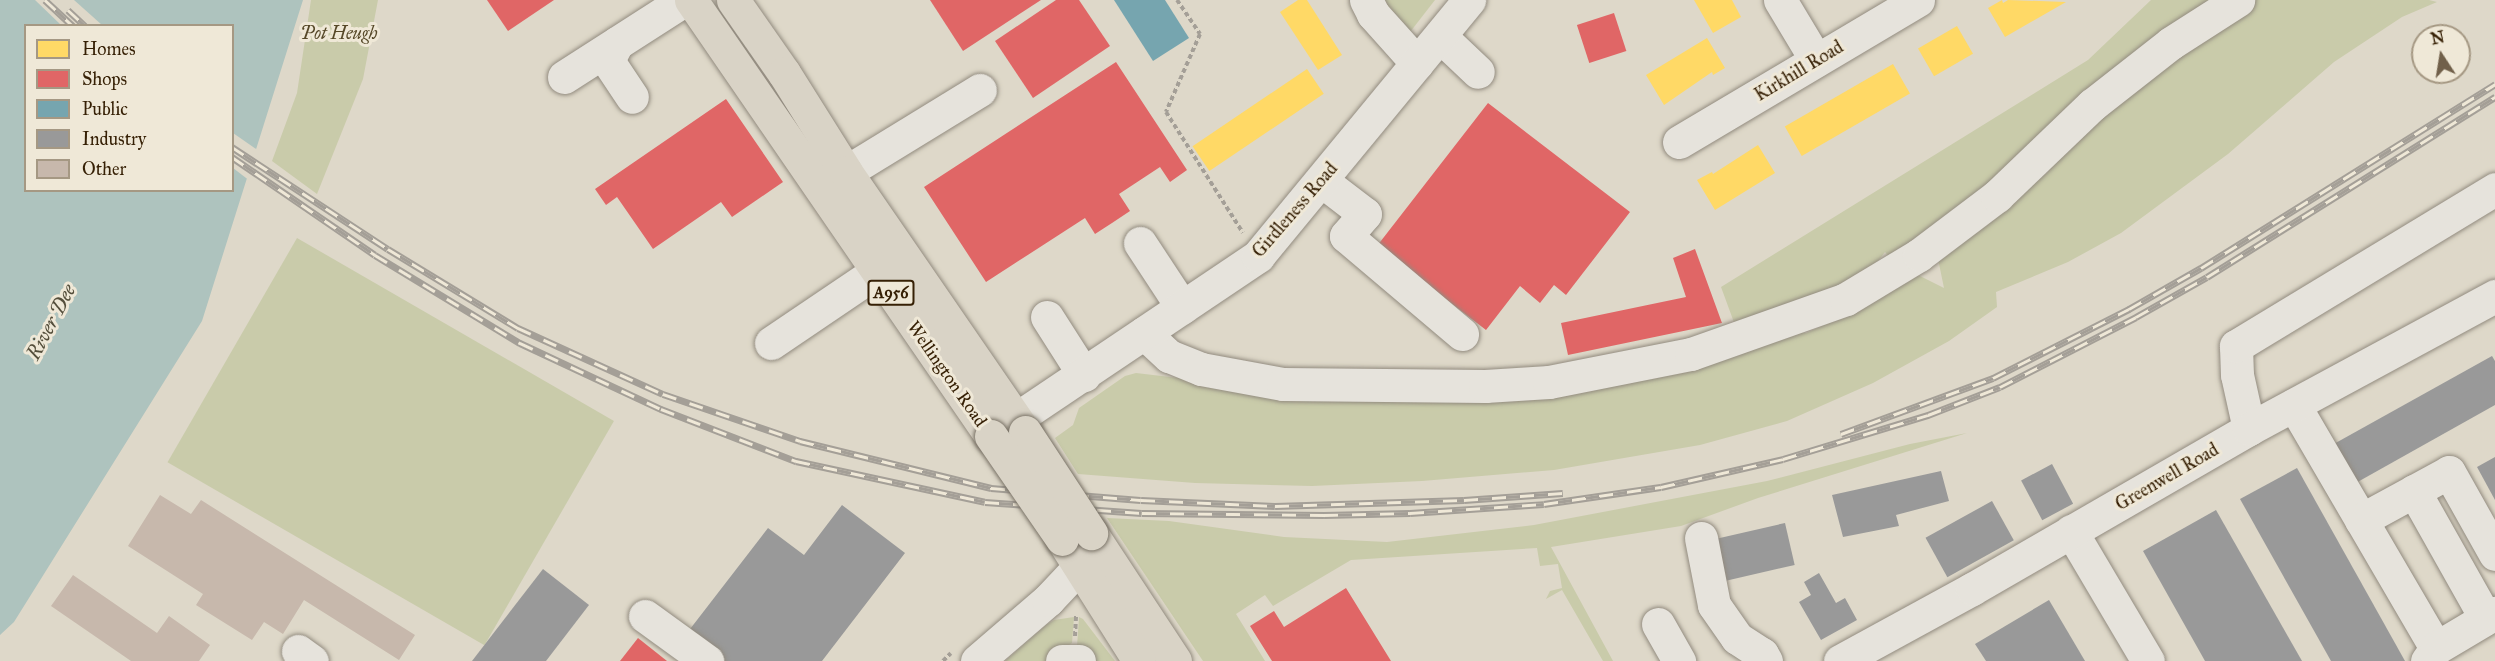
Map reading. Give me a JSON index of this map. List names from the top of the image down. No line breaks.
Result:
{"streets":{"main road":["A956","Wellington Road"],"street":["Kirkhill Road","Girdleness Road","Greenwell Road"]},"crossings":[["Girdleness Road","Wellington Road"]],"water":["River Dee"],"parks":["Pot Heugh"],"legend":["Homes","Shops","Public","Industry","Other"],"north":"top"}
